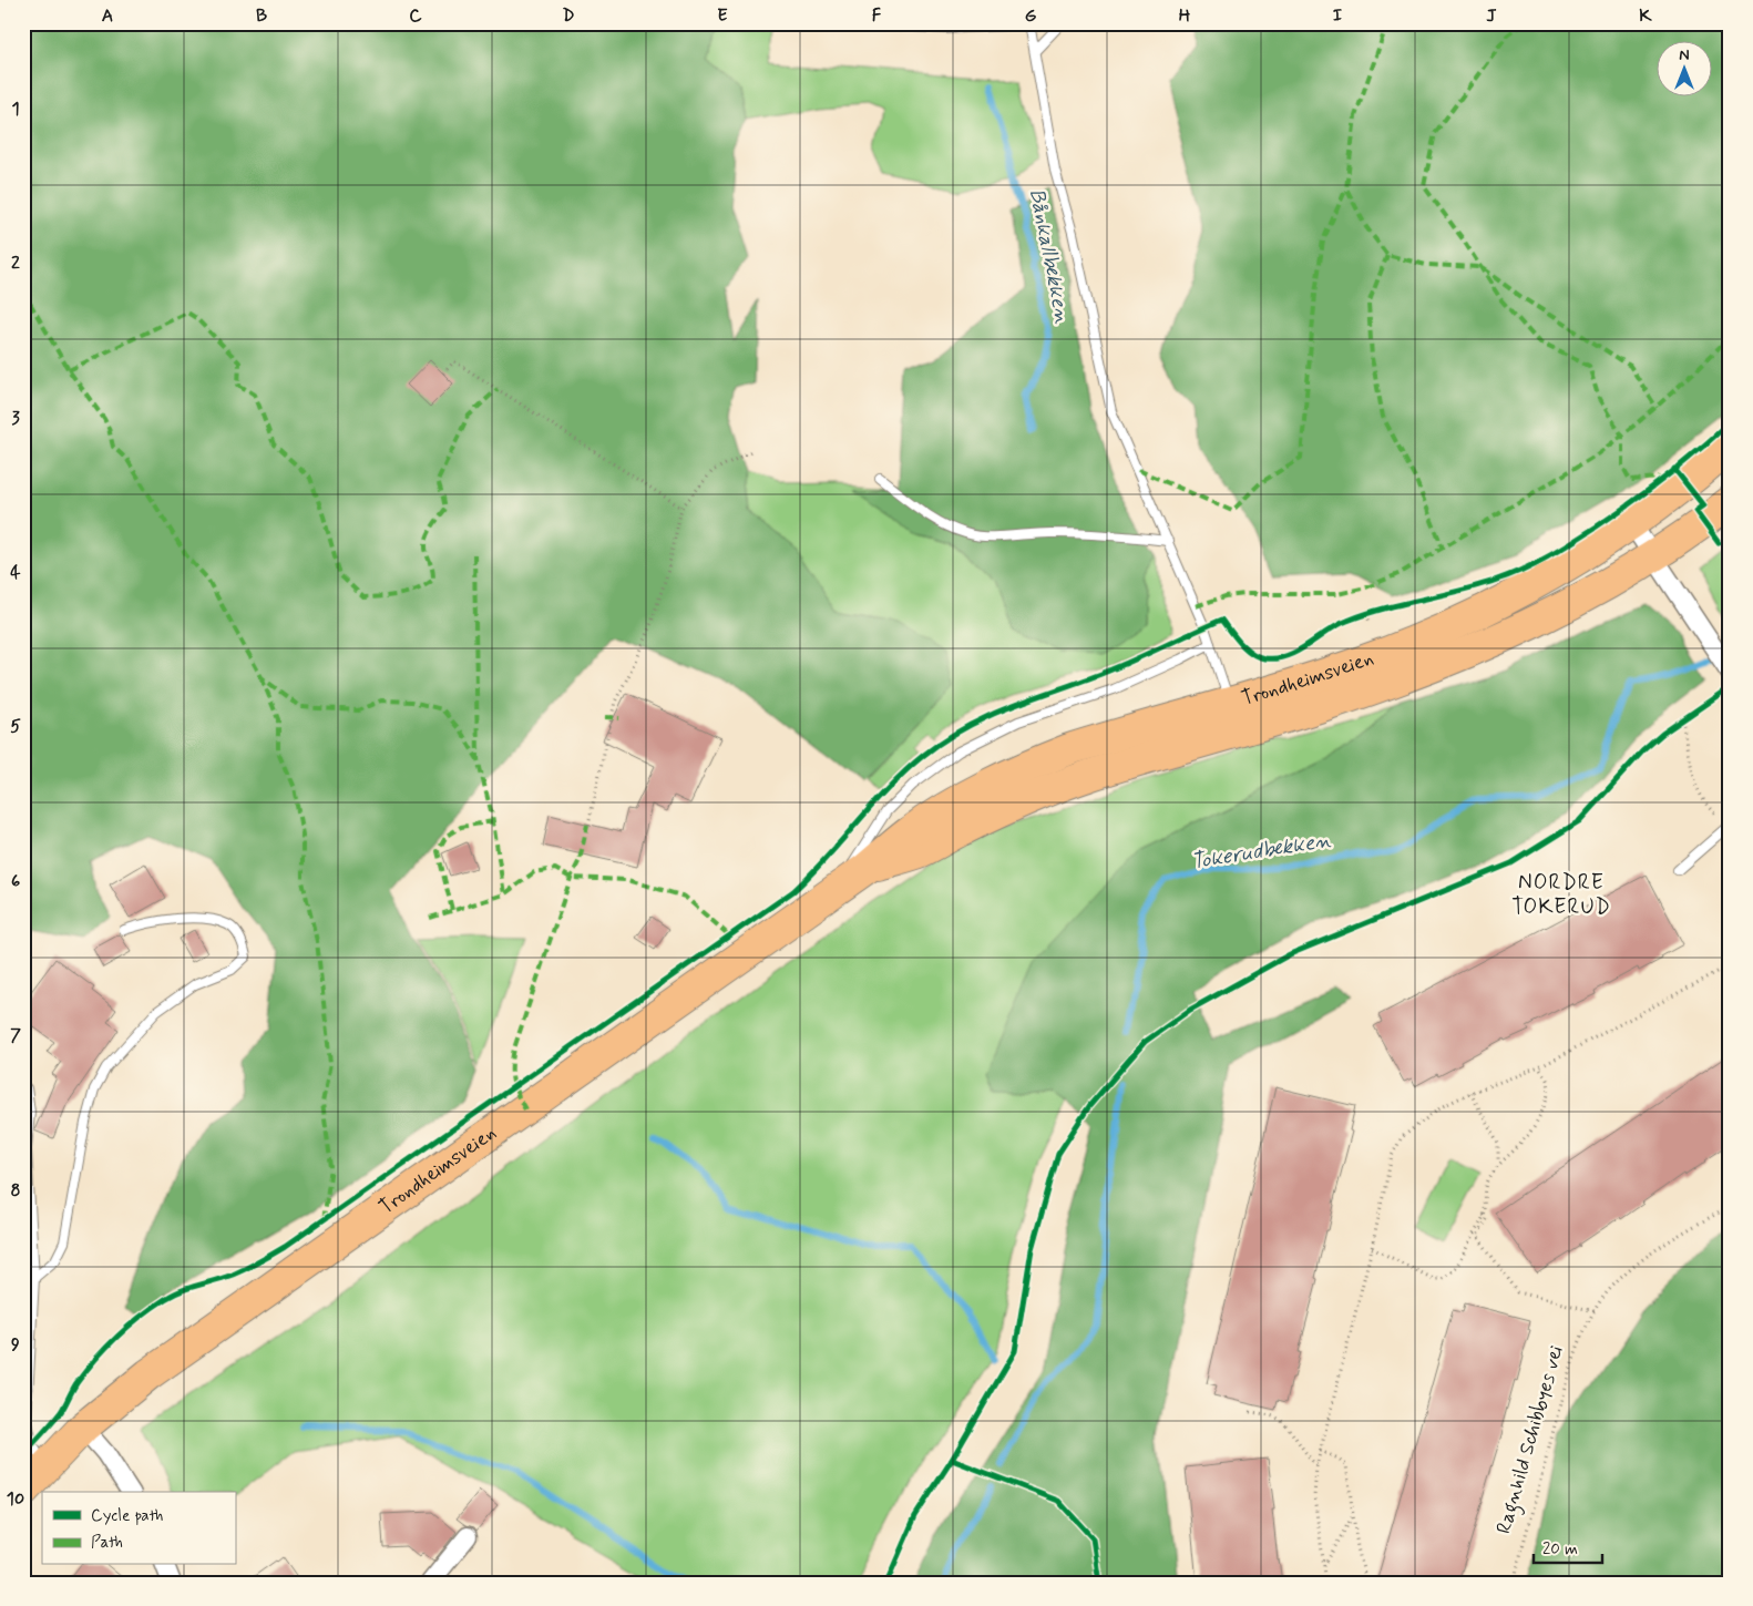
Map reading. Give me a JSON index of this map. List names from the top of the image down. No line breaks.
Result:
{"streets":{"highway":["Trondheimsveien"],"path":["Ragnhild Schibbyes vei"]},"districts":["NORDRE TOKERUD"],"water":["Bånkallbekken","Tokerudbekken"],"legend":["Cycle path","Path"],"scale_bar":"20 m","north":"top","grid":{"columns":["A","B","C","D","E","F","G","H","I","J","K"],"rows":["1","2","3","4","5","6","7","8","9","10"]}}
